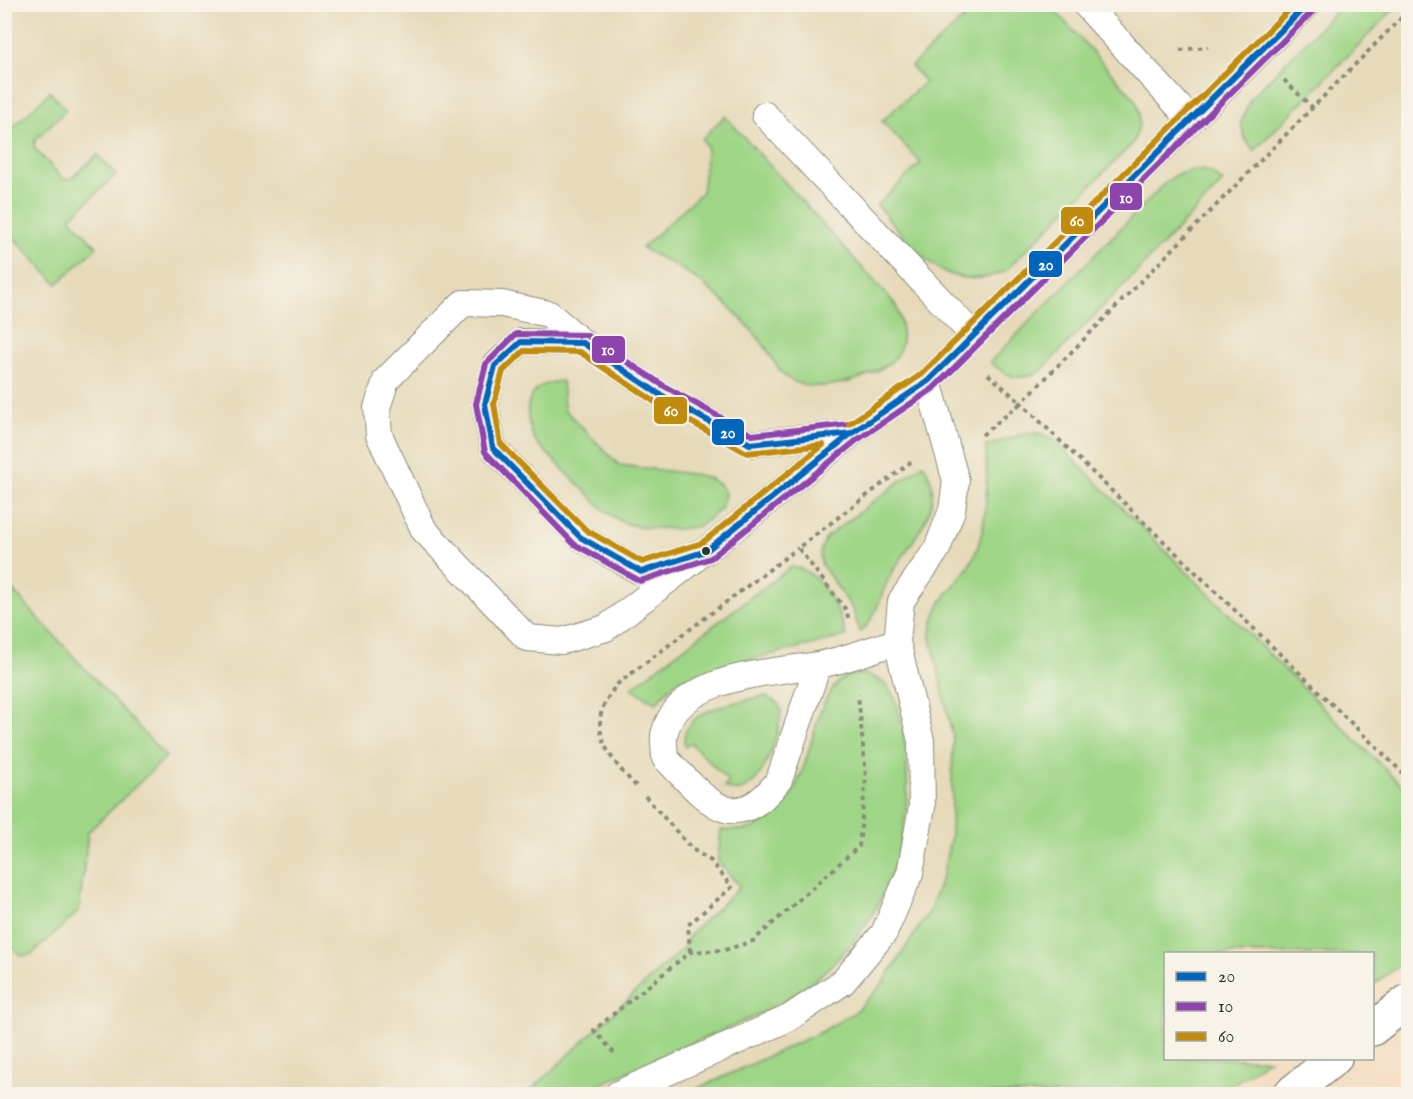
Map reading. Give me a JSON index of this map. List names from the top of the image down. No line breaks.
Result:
{"lines":["transit line 20","transit line 60","transit line 10"],"legend":["20","10","60"]}
